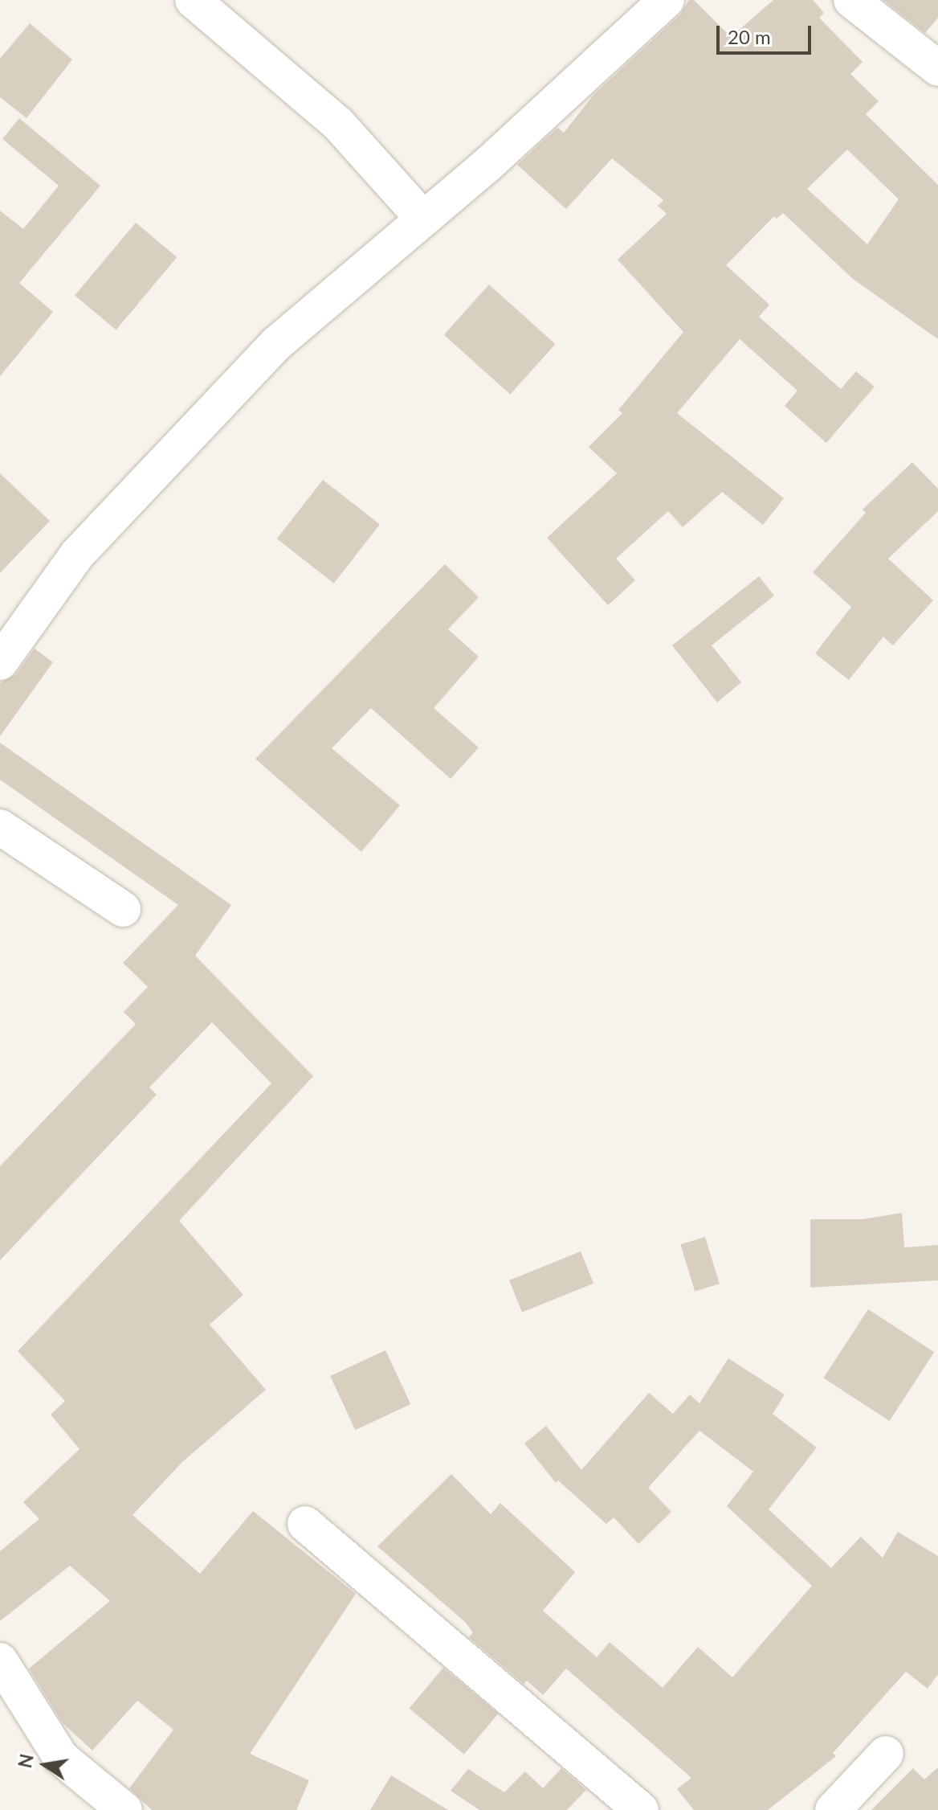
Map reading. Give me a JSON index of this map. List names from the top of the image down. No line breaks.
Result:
{"scale_bar":"20 m","north":"left"}
